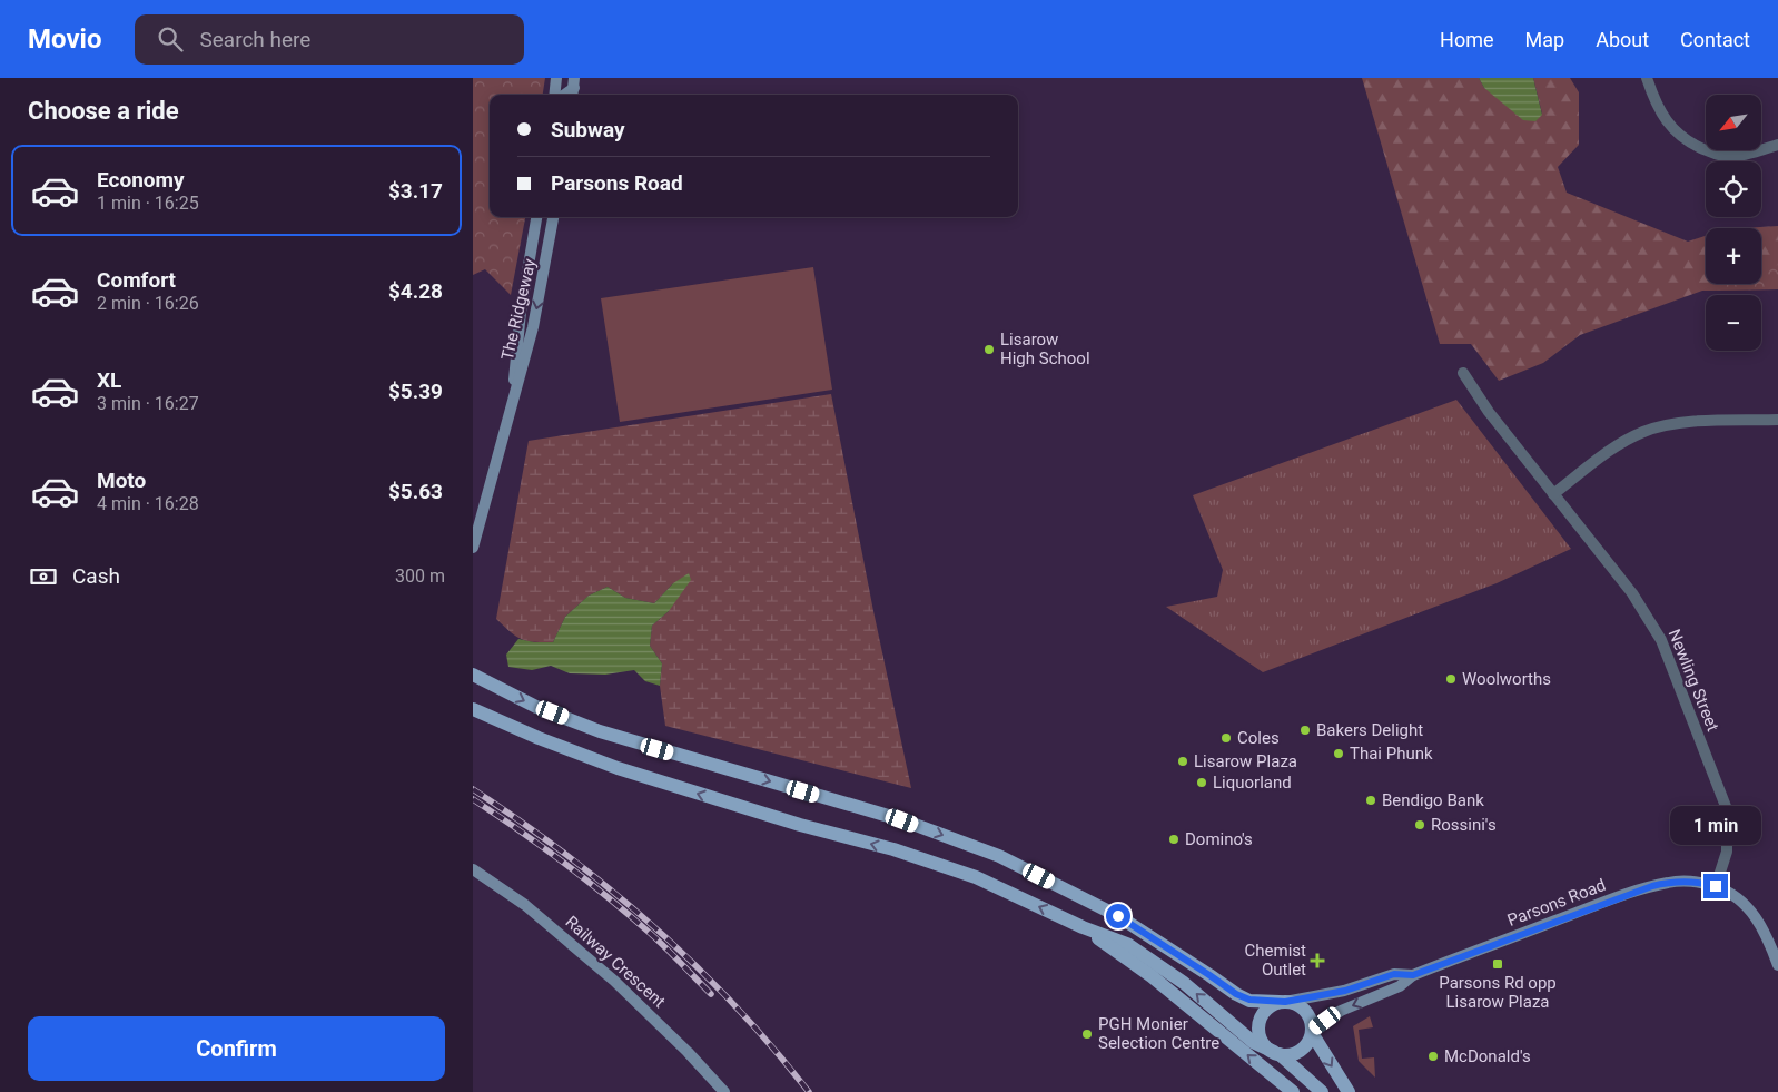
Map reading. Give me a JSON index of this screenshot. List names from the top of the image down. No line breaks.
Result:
{"streets":{"street":["The Ridgeway","Newling Street","Parsons Road","Railway Crescent"]},"crossings":[["Newling Street","Parsons Road"]],"places":{"other":["Lisarow High School","Woolworths","Bakers Delight","Coles","Thai Phunk","Lisarow Plaza","Liquorland","Bendigo Bank","Rossini's","Domino's","PGH Monier Selection Centre","McDonald's"],"health":["Chemist Outlet"],"transit":["Parsons Rd opp Lisarow Plaza"]},"north":"bottom left","page":{"header":"Movio","search":"Search here","nav":["Home","Map","About","Contact"],"heading":"Choose a ride","map_buttons":["+","−"],"banner":["Subway","Parsons Road"],"list":[{"name":"Economy","note":"1 min · 16:25","value":"$3.17"},{"name":"Comfort","note":"2 min · 16:26","value":"$4.28"},{"name":"XL","note":"3 min · 16:27","value":"$5.39"},{"name":"Moto","note":"4 min · 16:28","value":"$5.63"}],"pay":["Cash","300 m"],"bubble":"1 min","buttons":"Confirm"}}
